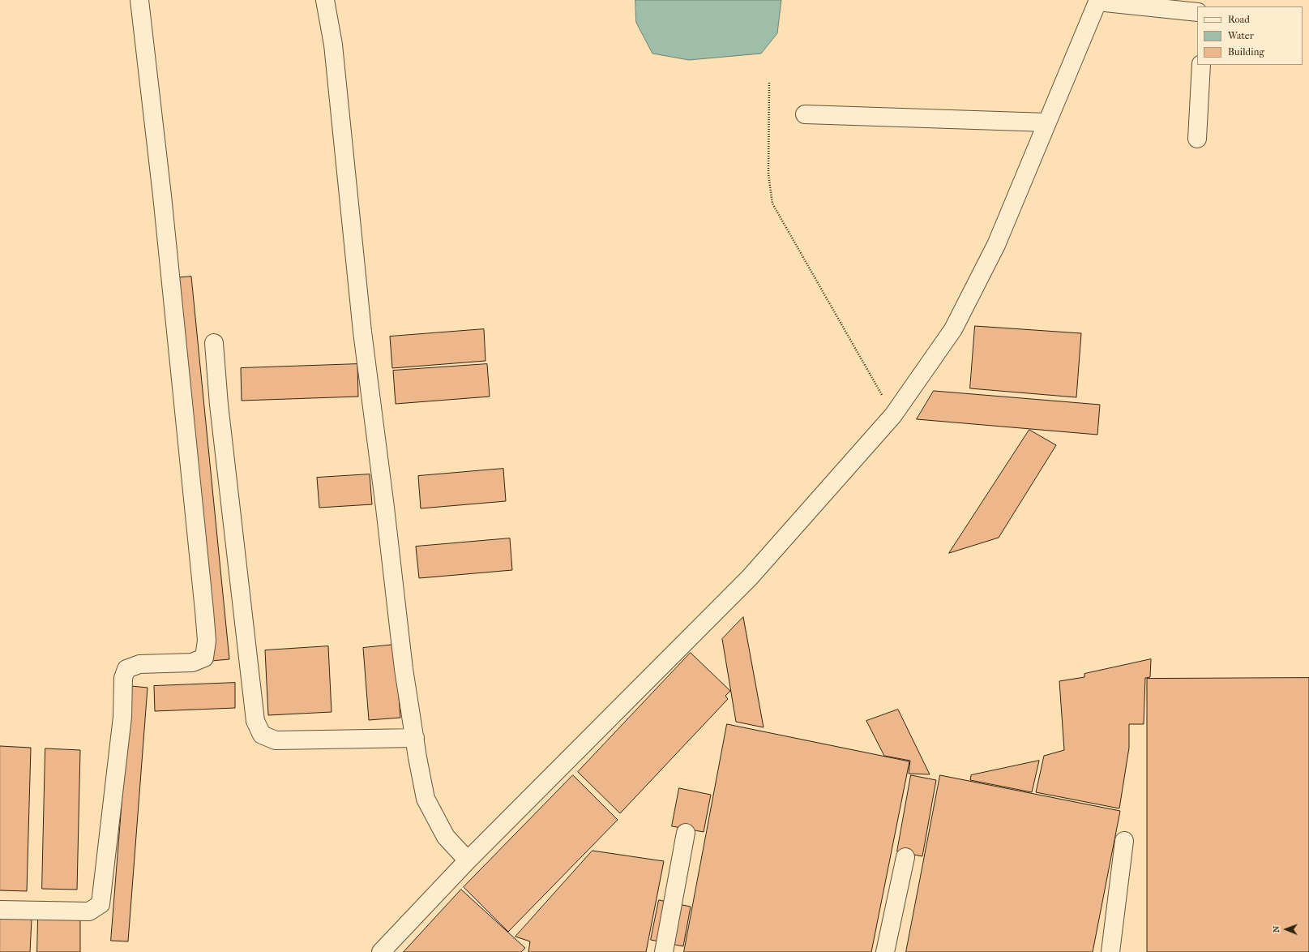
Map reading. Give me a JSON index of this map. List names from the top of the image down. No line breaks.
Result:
{"legend":["Road","Water","Building"],"north":"left"}
